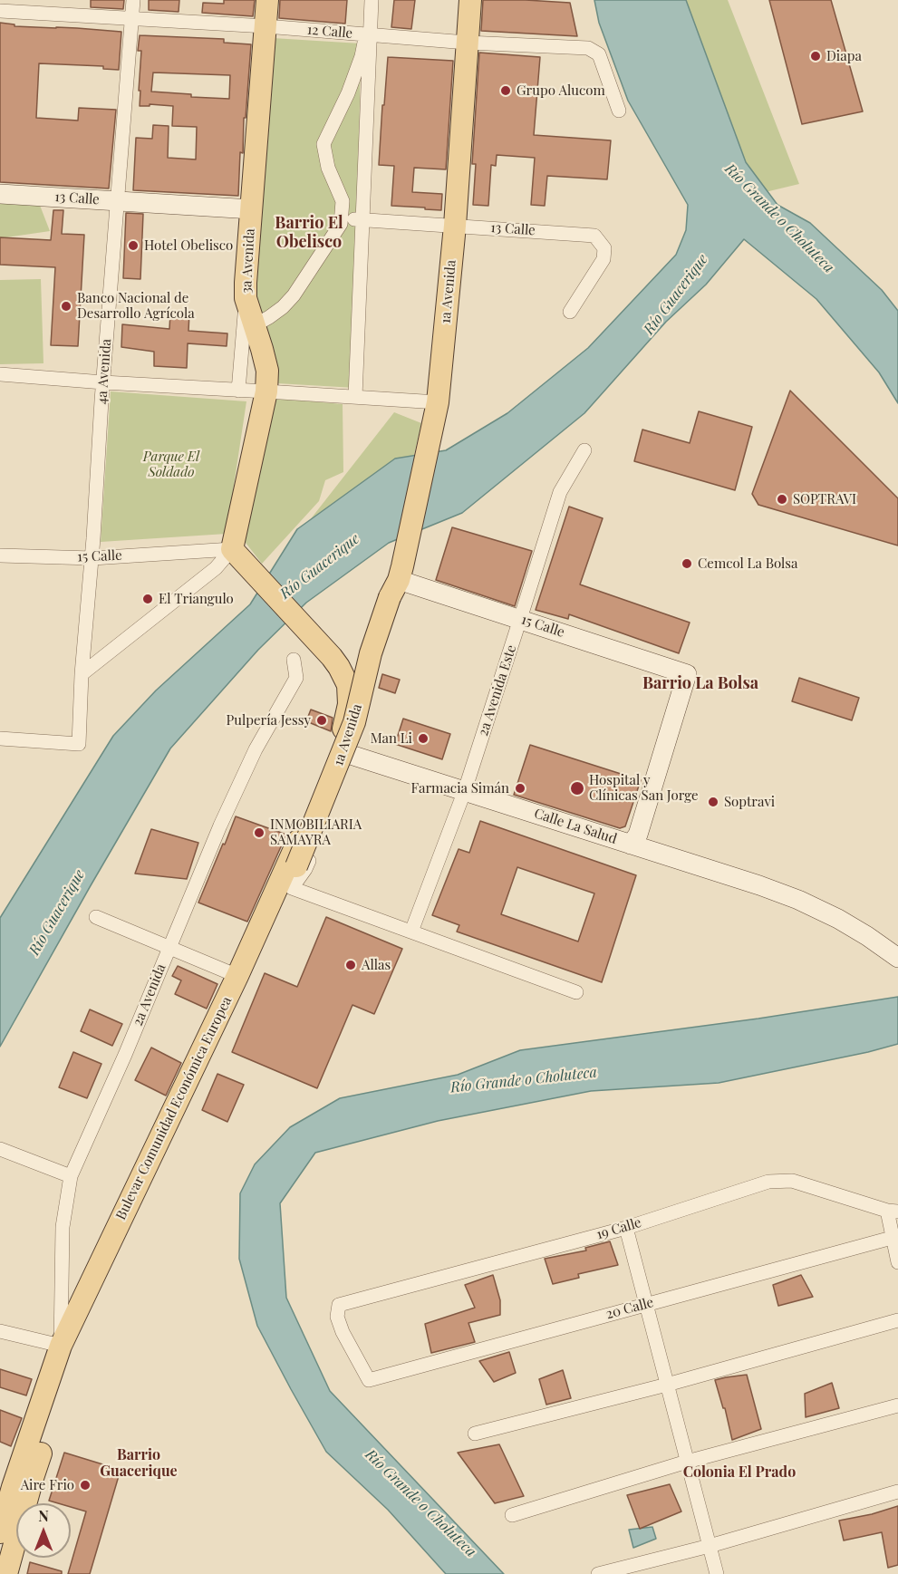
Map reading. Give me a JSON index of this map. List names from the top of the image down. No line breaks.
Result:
{"streets":{"main road":["13 Calle","3a Avenida","1a Avenida","15 Calle","Calle La Salud","Bulevar Comunidad Económica Europea"],"street":["12 Calle","4a Avenida","2a Avenida Este","2a Avenida","19 Calle","20 Calle"]},"crossings":[["12 Calle","3a Avenida"],["12 Calle","1a Avenida"],["12 Calle","4a Avenida"],["13 Calle","3a Avenida"],["13 Calle","1a Avenida"],["13 Calle","4a Avenida"],["3a Avenida","4a Avenida"],["3a Avenida","15 Calle"],["1a Avenida","15 Calle"],["1a Avenida","Calle La Salud"],["1a Avenida","Bulevar Comunidad Económica Europea"],["4a Avenida","15 Calle"],["15 Calle","2a Avenida Este"],["15 Calle","Calle La Salud"],["2a Avenida Este","Calle La Salud"],["Calle La Salud","Bulevar Comunidad Económica Europea"],["2a Avenida","Bulevar Comunidad Económica Europea"],["19 Calle","20 Calle"]],"districts":["Barrio El Obelisco","Barrio La Bolsa","Barrio Guacerique","Colonia El Prado"],"water":["Río Grande o Choluteca","Río Guacerique"],"parks":["Parque El Soldado"],"places":["Diapa","Grupo Alucom","Hotel Obelisco","Banco Nacional de Desarrollo Agrícola","SOPTRAVI","Cemcol La Bolsa","El Triangulo","Pulpería Jessy","Man Li","Farmacia Simán","Hospital y Clínicas San Jorge","Soptravi","INMOBILIARIA SAMAYRA","Allas","Aire Frio"],"north":"top"}
